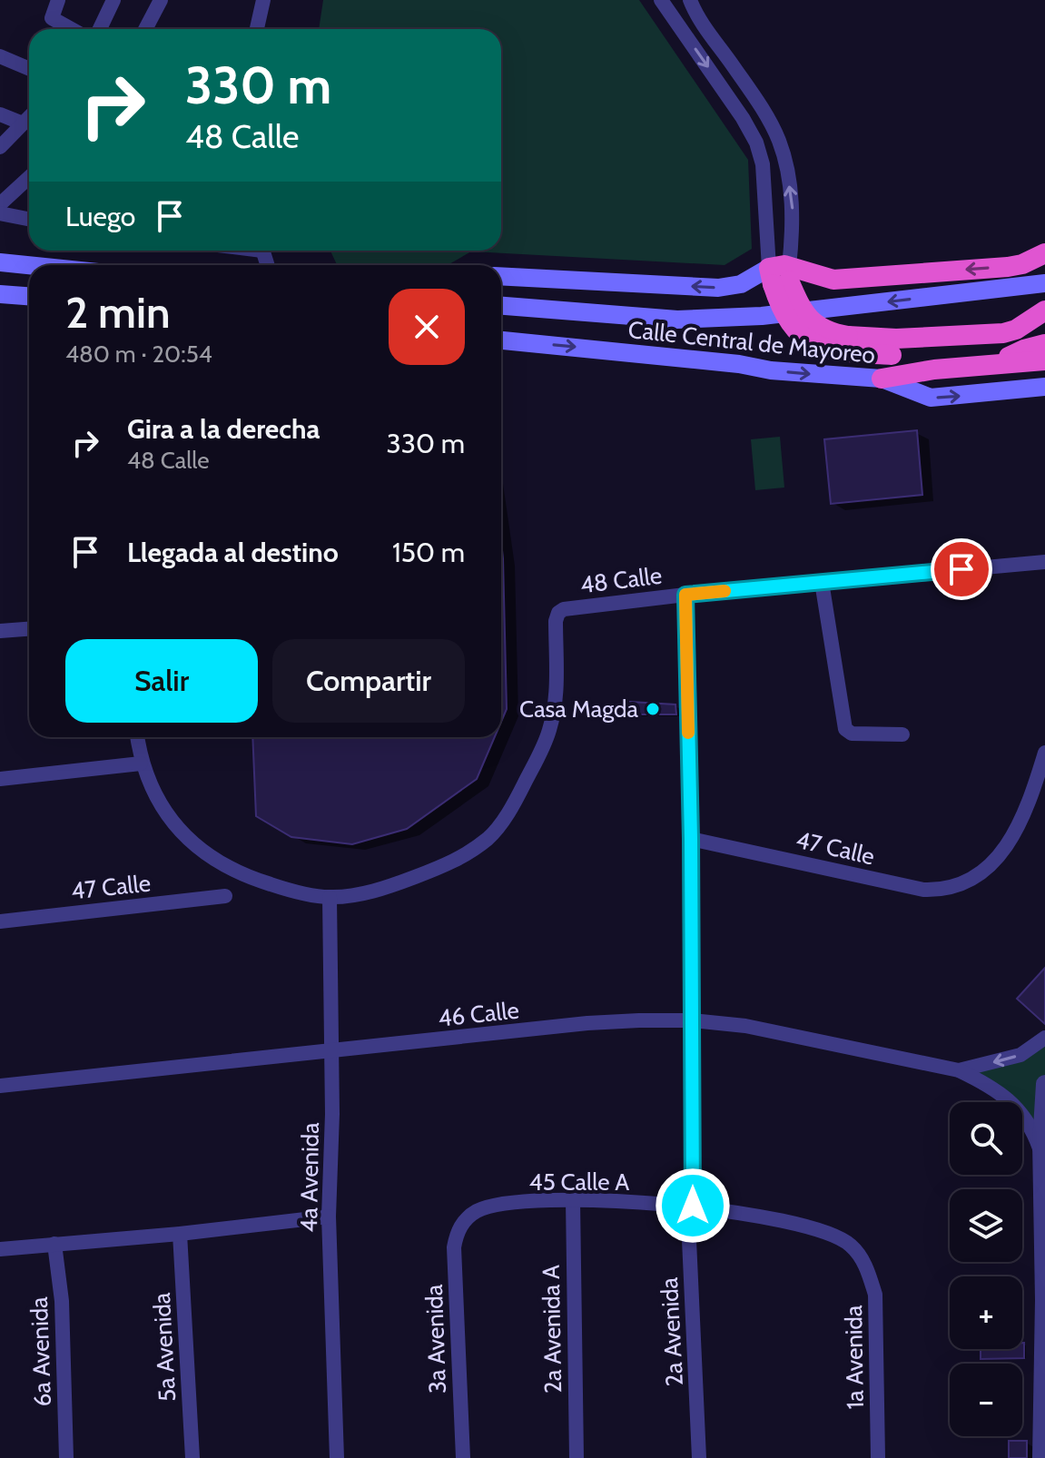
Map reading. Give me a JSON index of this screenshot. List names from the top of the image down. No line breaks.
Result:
{"streets":{"main road":["Calle Central de Mayoreo"],"street":["48 Calle","47 Calle","46 Calle","4a Avenida","45 Calle A","2a Avenida A","2a Avenida","3a Avenida","5a Avenida","6a Avenida","1a Avenida"]},"crossings":[["48 Calle","4a Avenida"],["48 Calle","2a Avenida"],["47 Calle","2a Avenida"],["46 Calle","4a Avenida"],["46 Calle","2a Avenida"],["45 Calle A","2a Avenida A"],["45 Calle A","2a Avenida"],["45 Calle A","3a Avenida"],["45 Calle A","1a Avenida"]],"places":["Casa Magda"],"page":{"turn":["330 m","48 Calle"],"then":"Luego","heading":["2 min","480 m · 20:54"],"list":[{"name":"Gira a la derecha","note":"48 Calle","value":"330 m"},{"name":"Llegada al destino","value":"150 m"}],"buttons":["Salir","Compartir"],"map_buttons":["+","−"]}}
